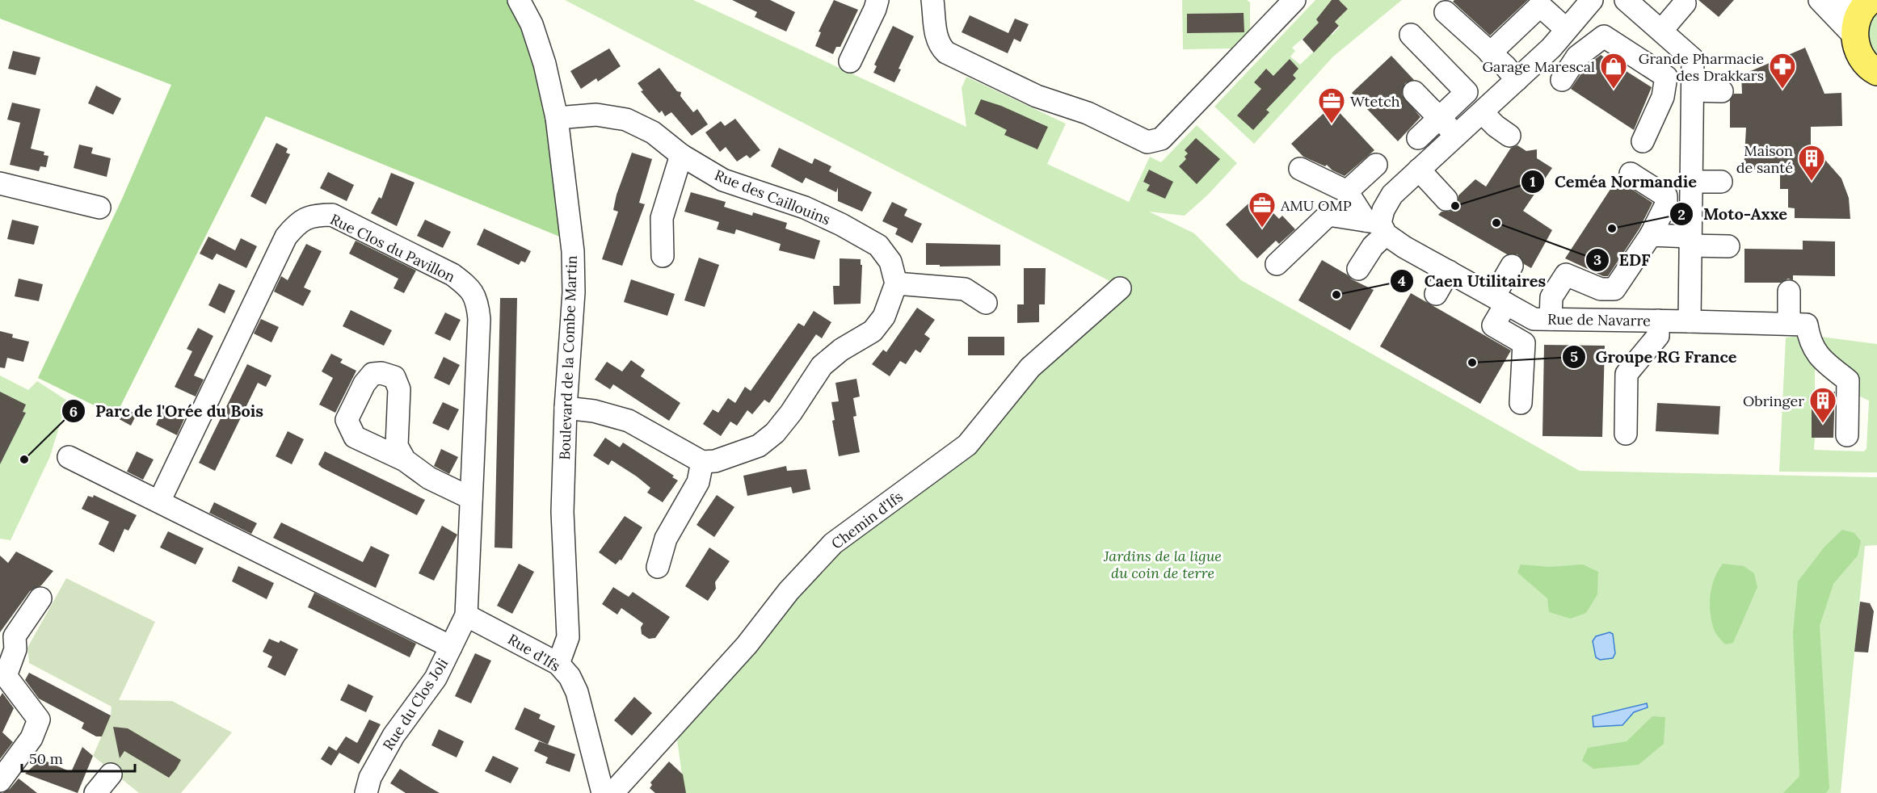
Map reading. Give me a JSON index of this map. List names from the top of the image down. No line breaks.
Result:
{"streets":{"street":["Rue des Caillouins","Rue Clos du Pavillon","Rue de Navarre","Boulevard de la Combe Martin","Chemin d'Ifs","Rue d'Ifs","Rue du Clos Joli"]},"crossings":[["Rue des Caillouins","Boulevard de la Combe Martin"],["Rue Clos du Pavillon","Rue d'Ifs"],["Rue Clos du Pavillon","Rue du Clos Joli"],["Boulevard de la Combe Martin","Rue d'Ifs"],["Rue d'Ifs","Rue du Clos Joli"]],"parks":["Jardins de la ligue du coin de terre"],"places":{"shop":["Garage Marescal"],"pharmacy":["Grande Pharmacie des Drakkars"],"office":["Wtetch","AMU OMP"],"building":["Maison de santé","Obringer"],"other":["Ceméa Normandie","EDF","Moto-Axxe","Caen Utilitaires","Groupe RG France","Parc de l'Orée du Bois"]},"scale_bar":"50 m"}
